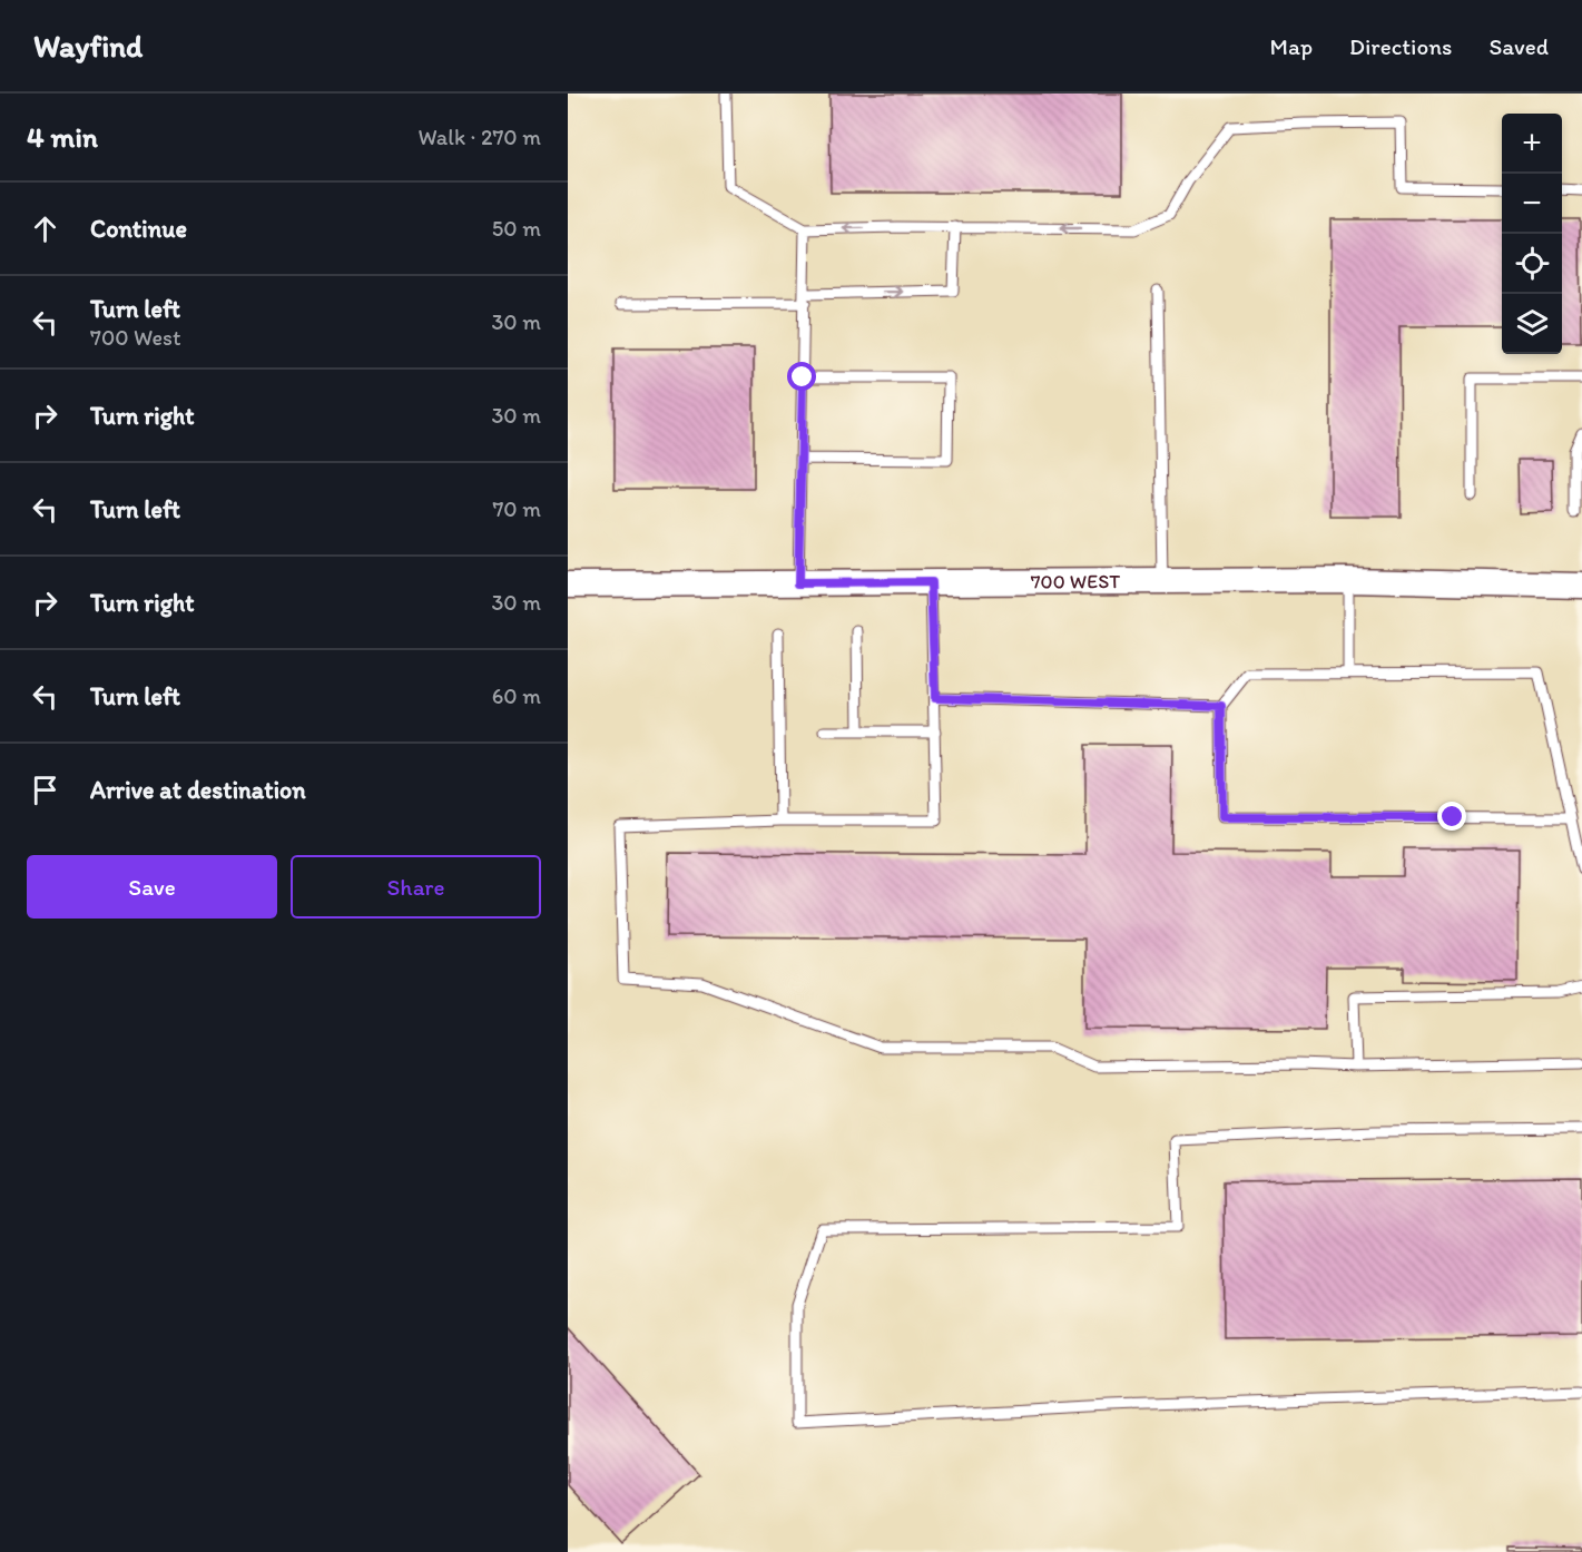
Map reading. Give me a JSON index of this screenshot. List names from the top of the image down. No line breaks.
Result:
{"streets":{"street":["700 WEST"]},"page":{"header":"Wayfind","nav":["Map","Directions","Saved"],"heading":["4 min","Walk · 270 m"],"map_buttons":["+","−"],"list":[["Continue","50 m"],["Turn left","700 West","30 m"],["Turn right","30 m"],["Turn left","70 m"],["Turn right","30 m"],["Turn left","60 m"],"Arrive at destination"],"buttons":["Save","Share"]}}
